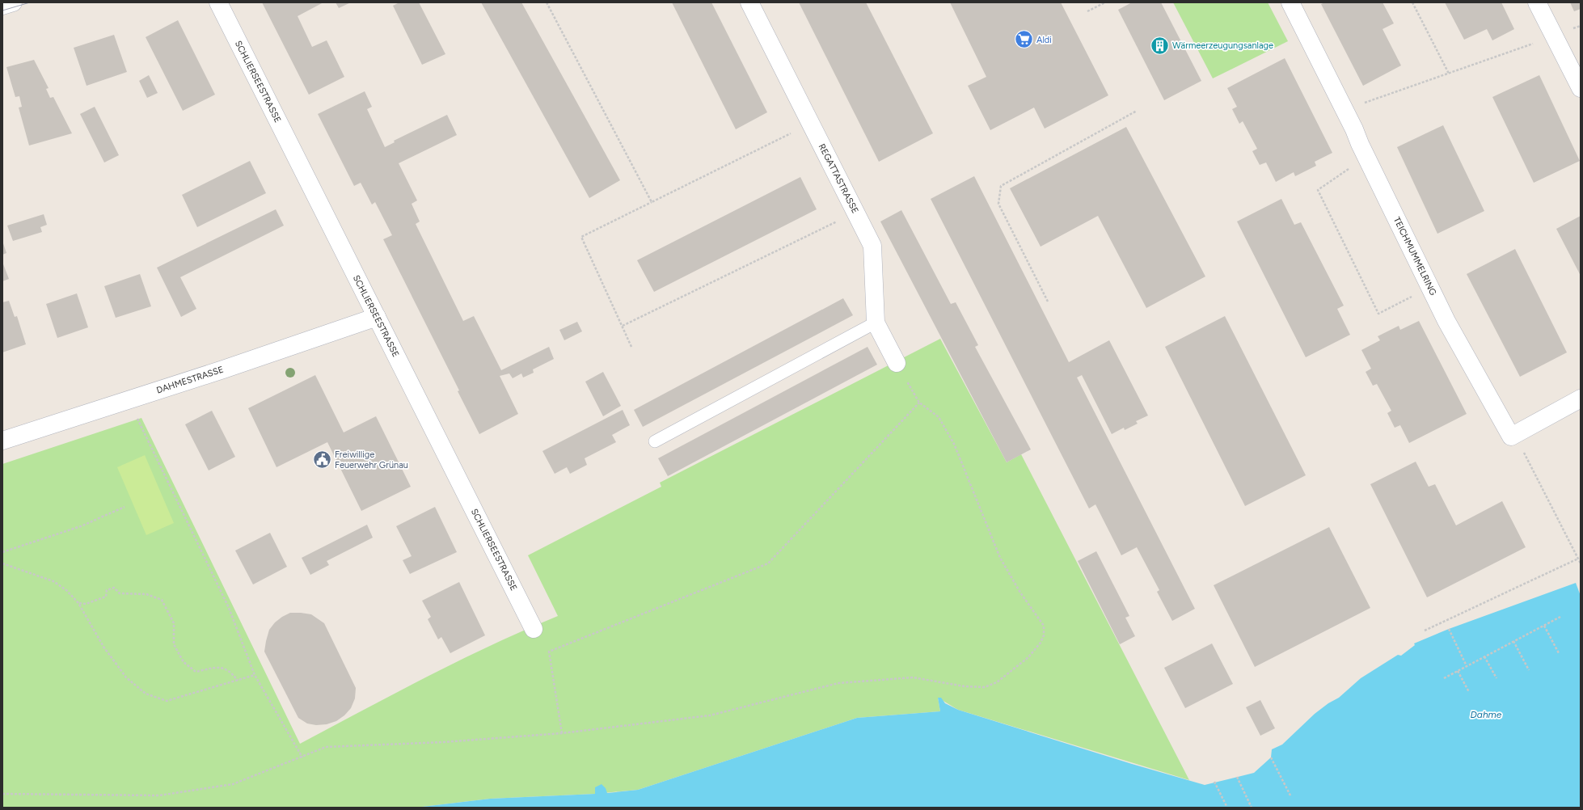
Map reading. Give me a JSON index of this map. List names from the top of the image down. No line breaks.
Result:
{"streets":{"street":["SCHLIERSEESTRASSE","REGATTASTRASSE","TEICHMUMMELRING","DAHMESTRASSE"]},"crossings":[["SCHLIERSEESTRASSE","DAHMESTRASSE"]],"water":["Dahme"],"places":{"supermarket":["Aldi"],"building":["Wärmeerzeugungsanlage"],"public building":["Freiwillige Feuerwehr Grünau"]}}
